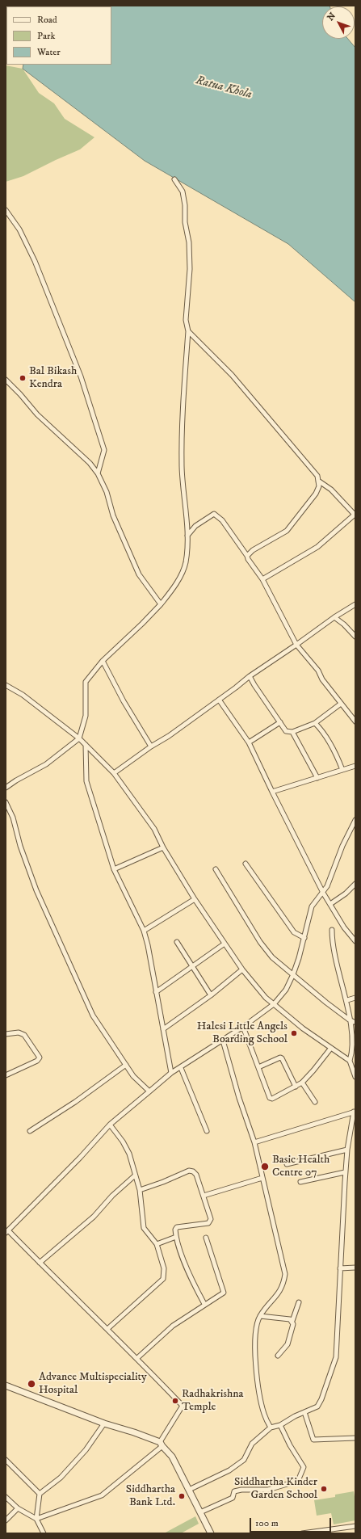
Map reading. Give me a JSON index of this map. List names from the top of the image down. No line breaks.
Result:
{"water":["Ratua Khola"],"places":["Bal Bikash Kendra","Halesi Little Angels Boarding School","Basic Health Centre 07","Advance Multispeciality Hospital","Radhakrishna Temple","Siddhartha Kinder Garden School","Siddhartha Bank Ltd."],"legend":["Road","Park","Water"],"scale_bar":"100 m","north":"top left"}
